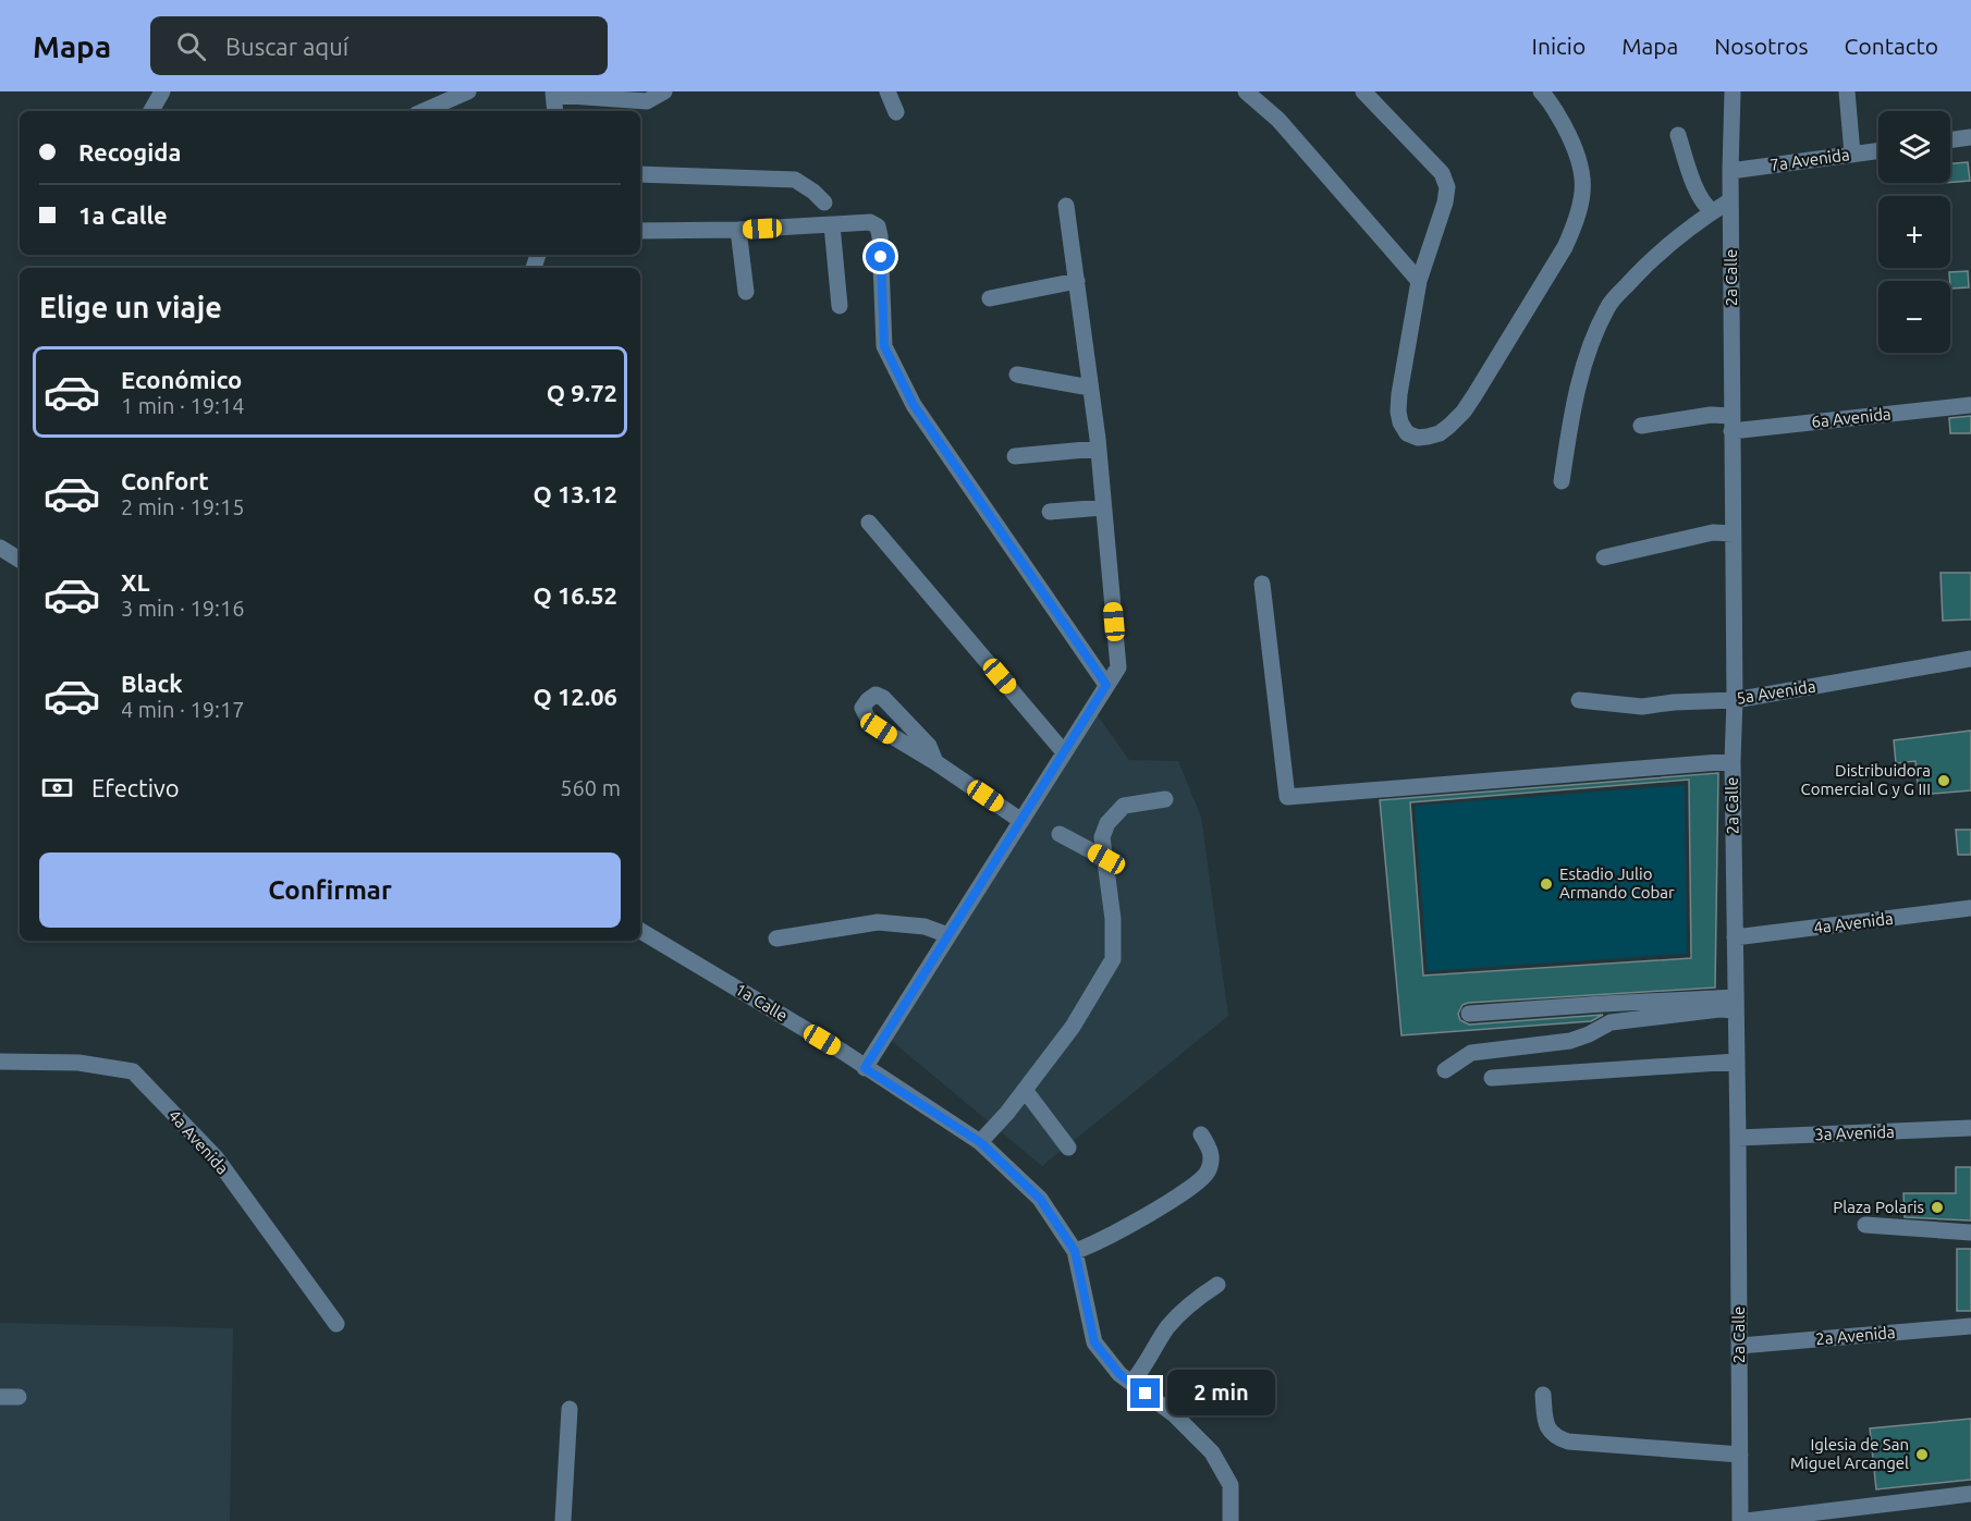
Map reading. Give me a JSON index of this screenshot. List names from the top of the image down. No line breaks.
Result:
{"streets":{"street":["7a Avenida","2a Calle","6a Avenida","5a Avenida","4a Avenida","1a Calle","3a Avenida","2a Avenida"]},"crossings":[["7a Avenida","2a Calle"],["2a Calle","6a Avenida"],["2a Calle","5a Avenida"],["2a Calle","4a Avenida"],["2a Calle","3a Avenida"],["2a Calle","2a Avenida"]],"places":["Distribuidora Comercial G y G III","Estadio Julio Armando Cobar","Plaza Polaris","Iglesia de San Miguel Arcangel"],"page":{"header":"Mapa","search":"Buscar aquí","nav":["Inicio","Mapa","Nosotros","Contacto"],"map_buttons":["+","−"],"banner":["Recogida","1a Calle"],"heading":"Elige un viaje","list":[{"name":"Económico","note":"1 min · 19:14","value":"Q 9.72"},{"name":"Confort","note":"2 min · 19:15","value":"Q 13.12"},{"name":"XL","note":"3 min · 19:16","value":"Q 16.52"},{"name":"Black","note":"4 min · 19:17","value":"Q 12.06"}],"pay":["Efectivo","560 m"],"buttons":"Confirmar","bubble":"2 min"}}
